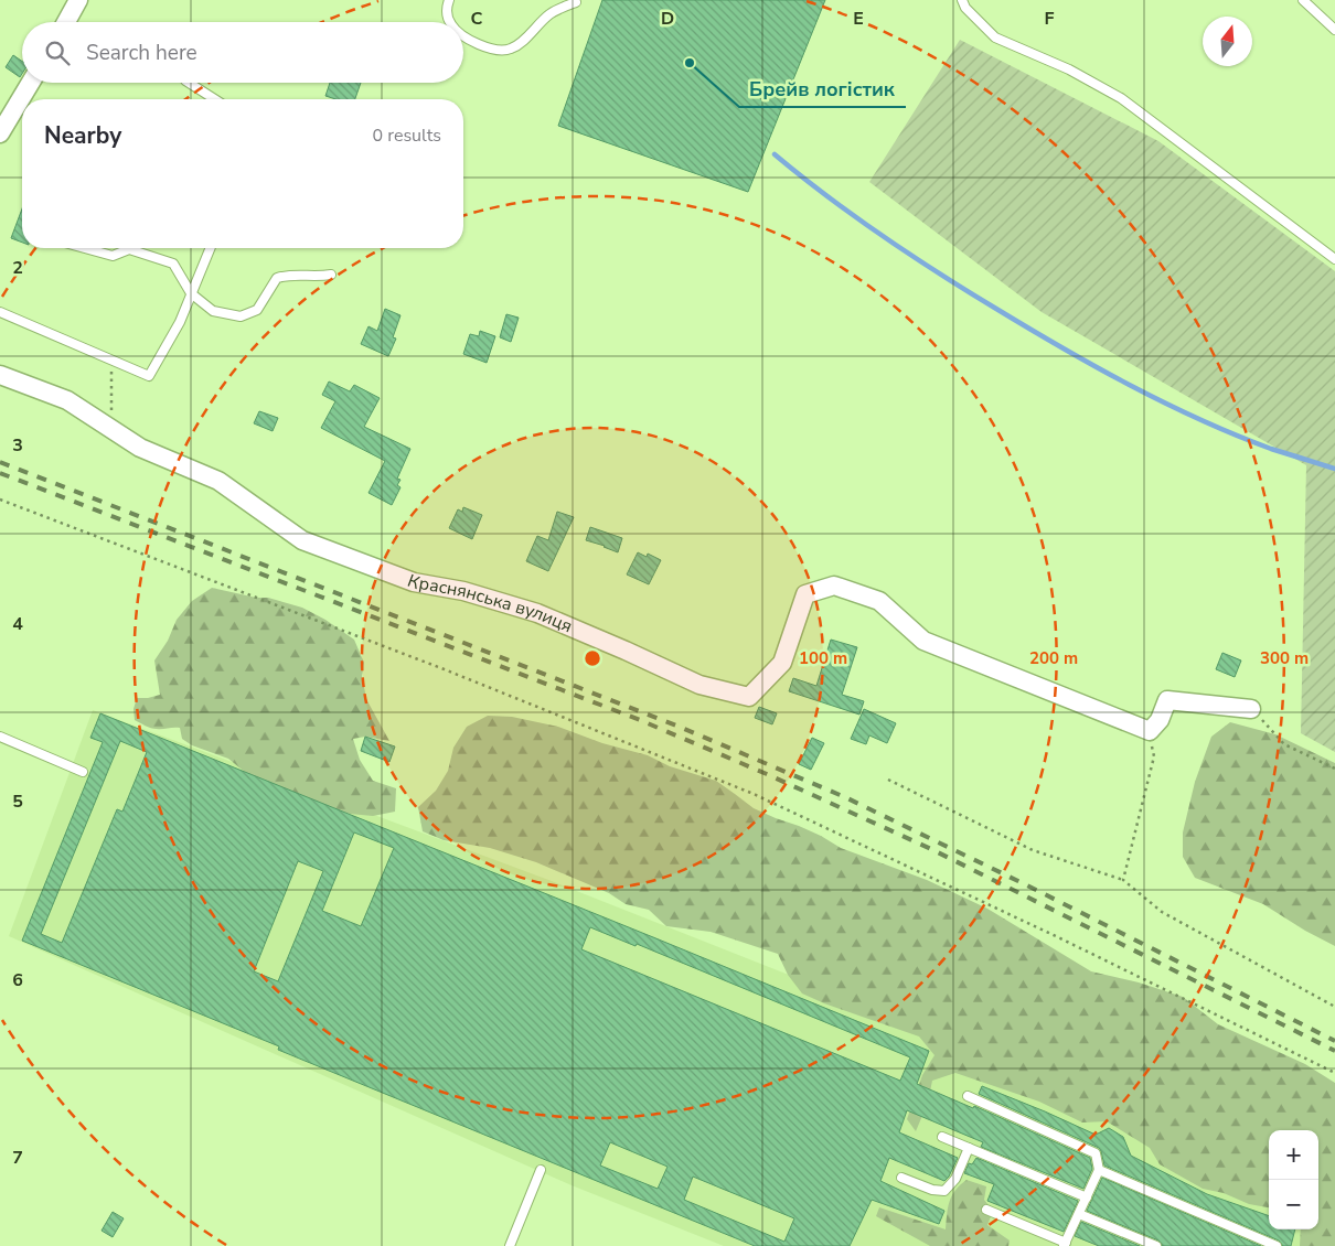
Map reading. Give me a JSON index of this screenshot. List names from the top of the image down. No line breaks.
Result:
{"streets":{"street":["Краснянська вулиця"]},"places":["Брейв логістик"],"north":"top","page":{"search":"Search here","heading":["Nearby","0 results"],"map_buttons":["+","−"]},"grid":{"columns":["C","D","E","F"],"rows":["2","3","4","5","6","7"]},"rings":["100 m","200 m","300 m"]}
